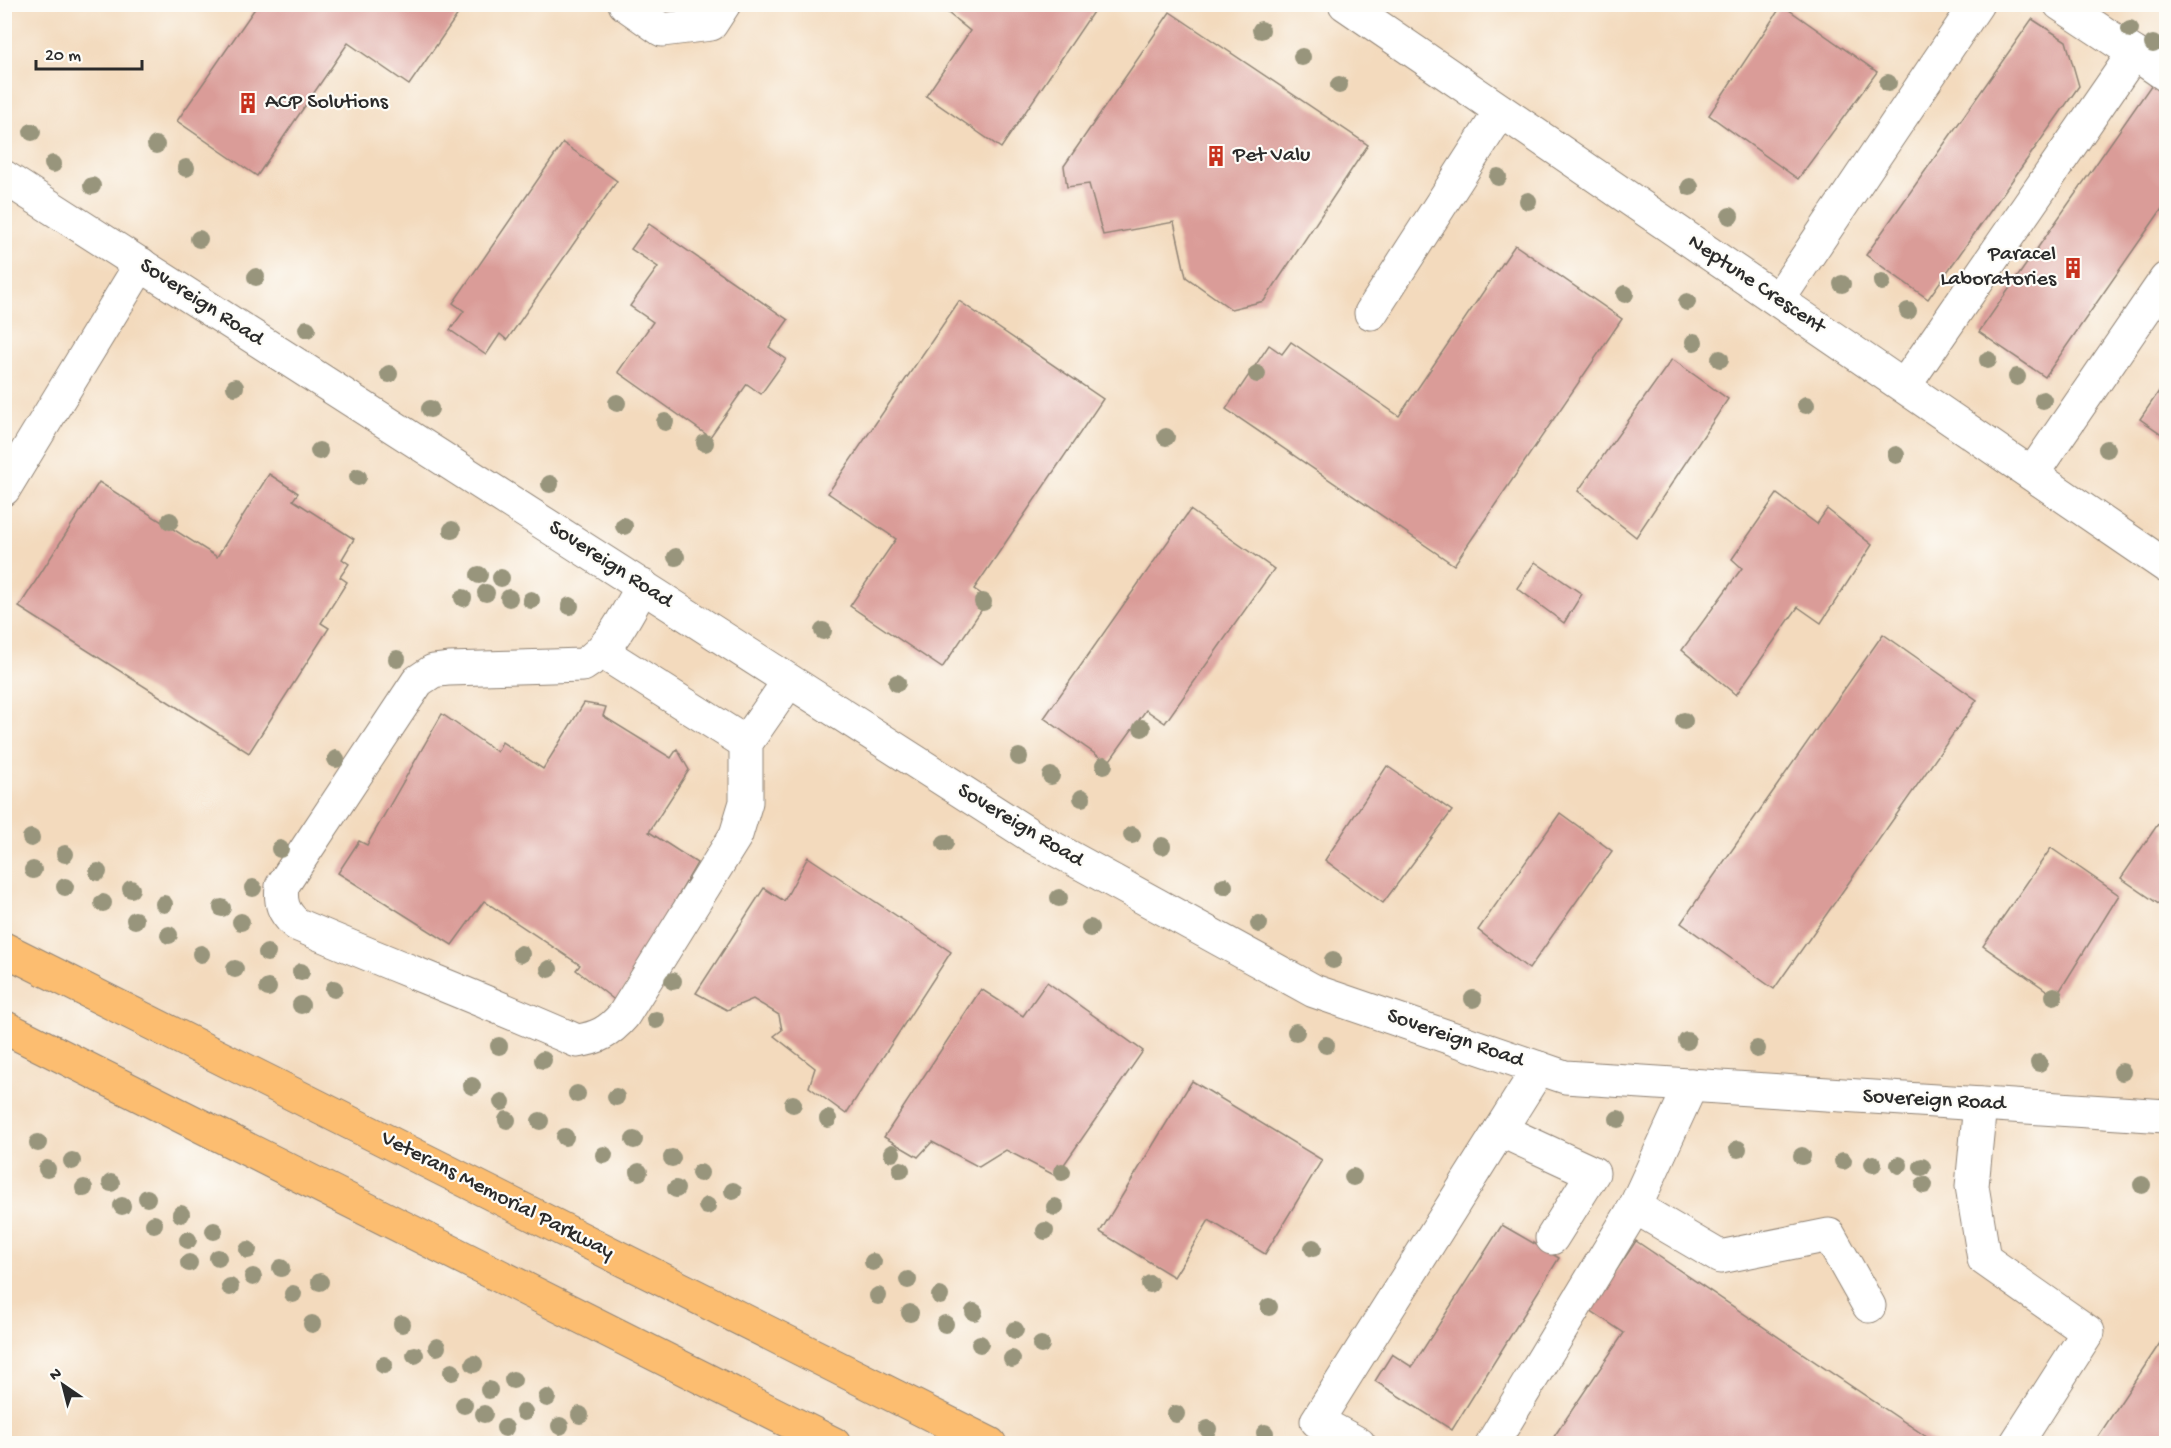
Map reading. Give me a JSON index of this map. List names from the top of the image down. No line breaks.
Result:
{"streets":{"highway":["Veterans Memorial Parkway"],"street":["Neptune Crescent","Sovereign Road"]},"places":{"building":["ACP Solutions","Pet Valu","Paracel Laboratories"]},"scale_bar":"20 m","north":"top left"}
